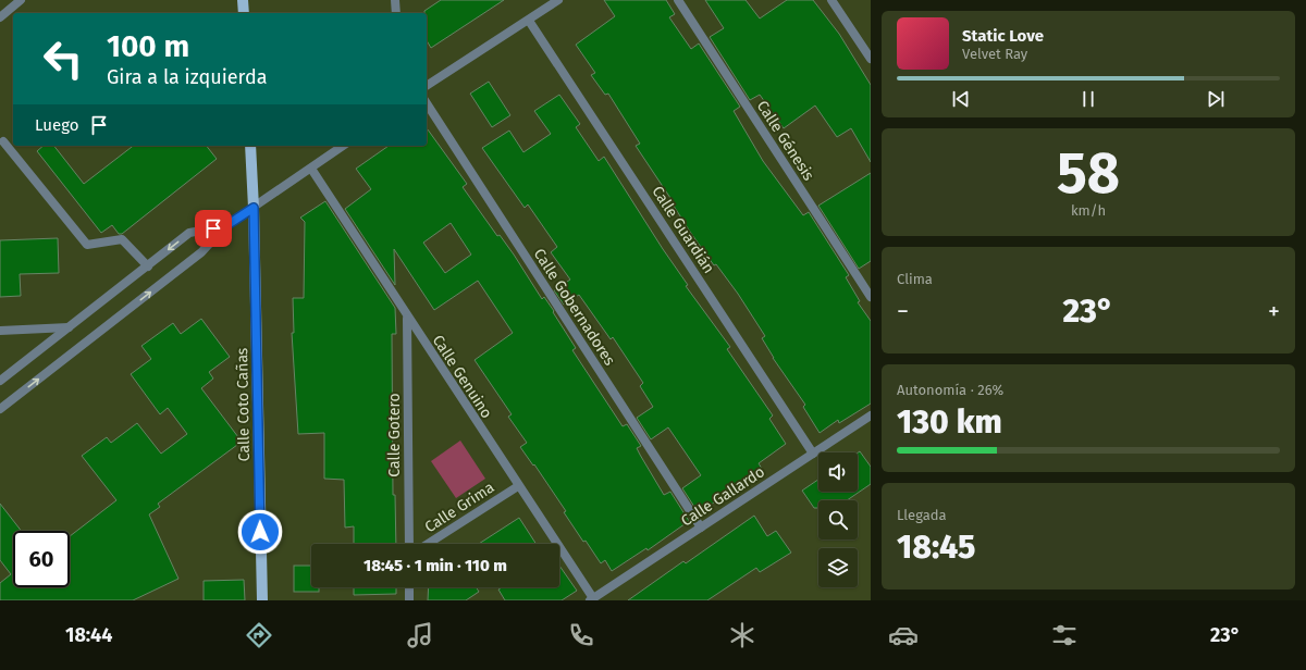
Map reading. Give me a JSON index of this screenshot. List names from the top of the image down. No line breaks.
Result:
{"streets":{"main road":["Calle Coto Cañas"],"street":["Calle Génesis","Calle Guardián","Calle Gobernadores","Calle Genuino","Calle Gotero","Calle Gallardo","Calle Grima"]},"crossings":[["Calle Guardián","Calle Gallardo"],["Calle Gobernadores","Calle Gallardo"],["Calle Genuino","Calle Gotero"],["Calle Genuino","Calle Gallardo"],["Calle Genuino","Calle Grima"]],"page":{"turn":["100 m","Gira a la izquierda"],"song":["Static Love","Velvet Ray"],"then":"Luego","tile":[["58","km/h"],"Clima",["Autonomía · 26%","130 km"],["Llegada","18:45"]],"heat":["−","23°","+"],"limit":"60","trip":"18:45 · 1 min · 110 m","tabs":["18:44","23°"]}}
